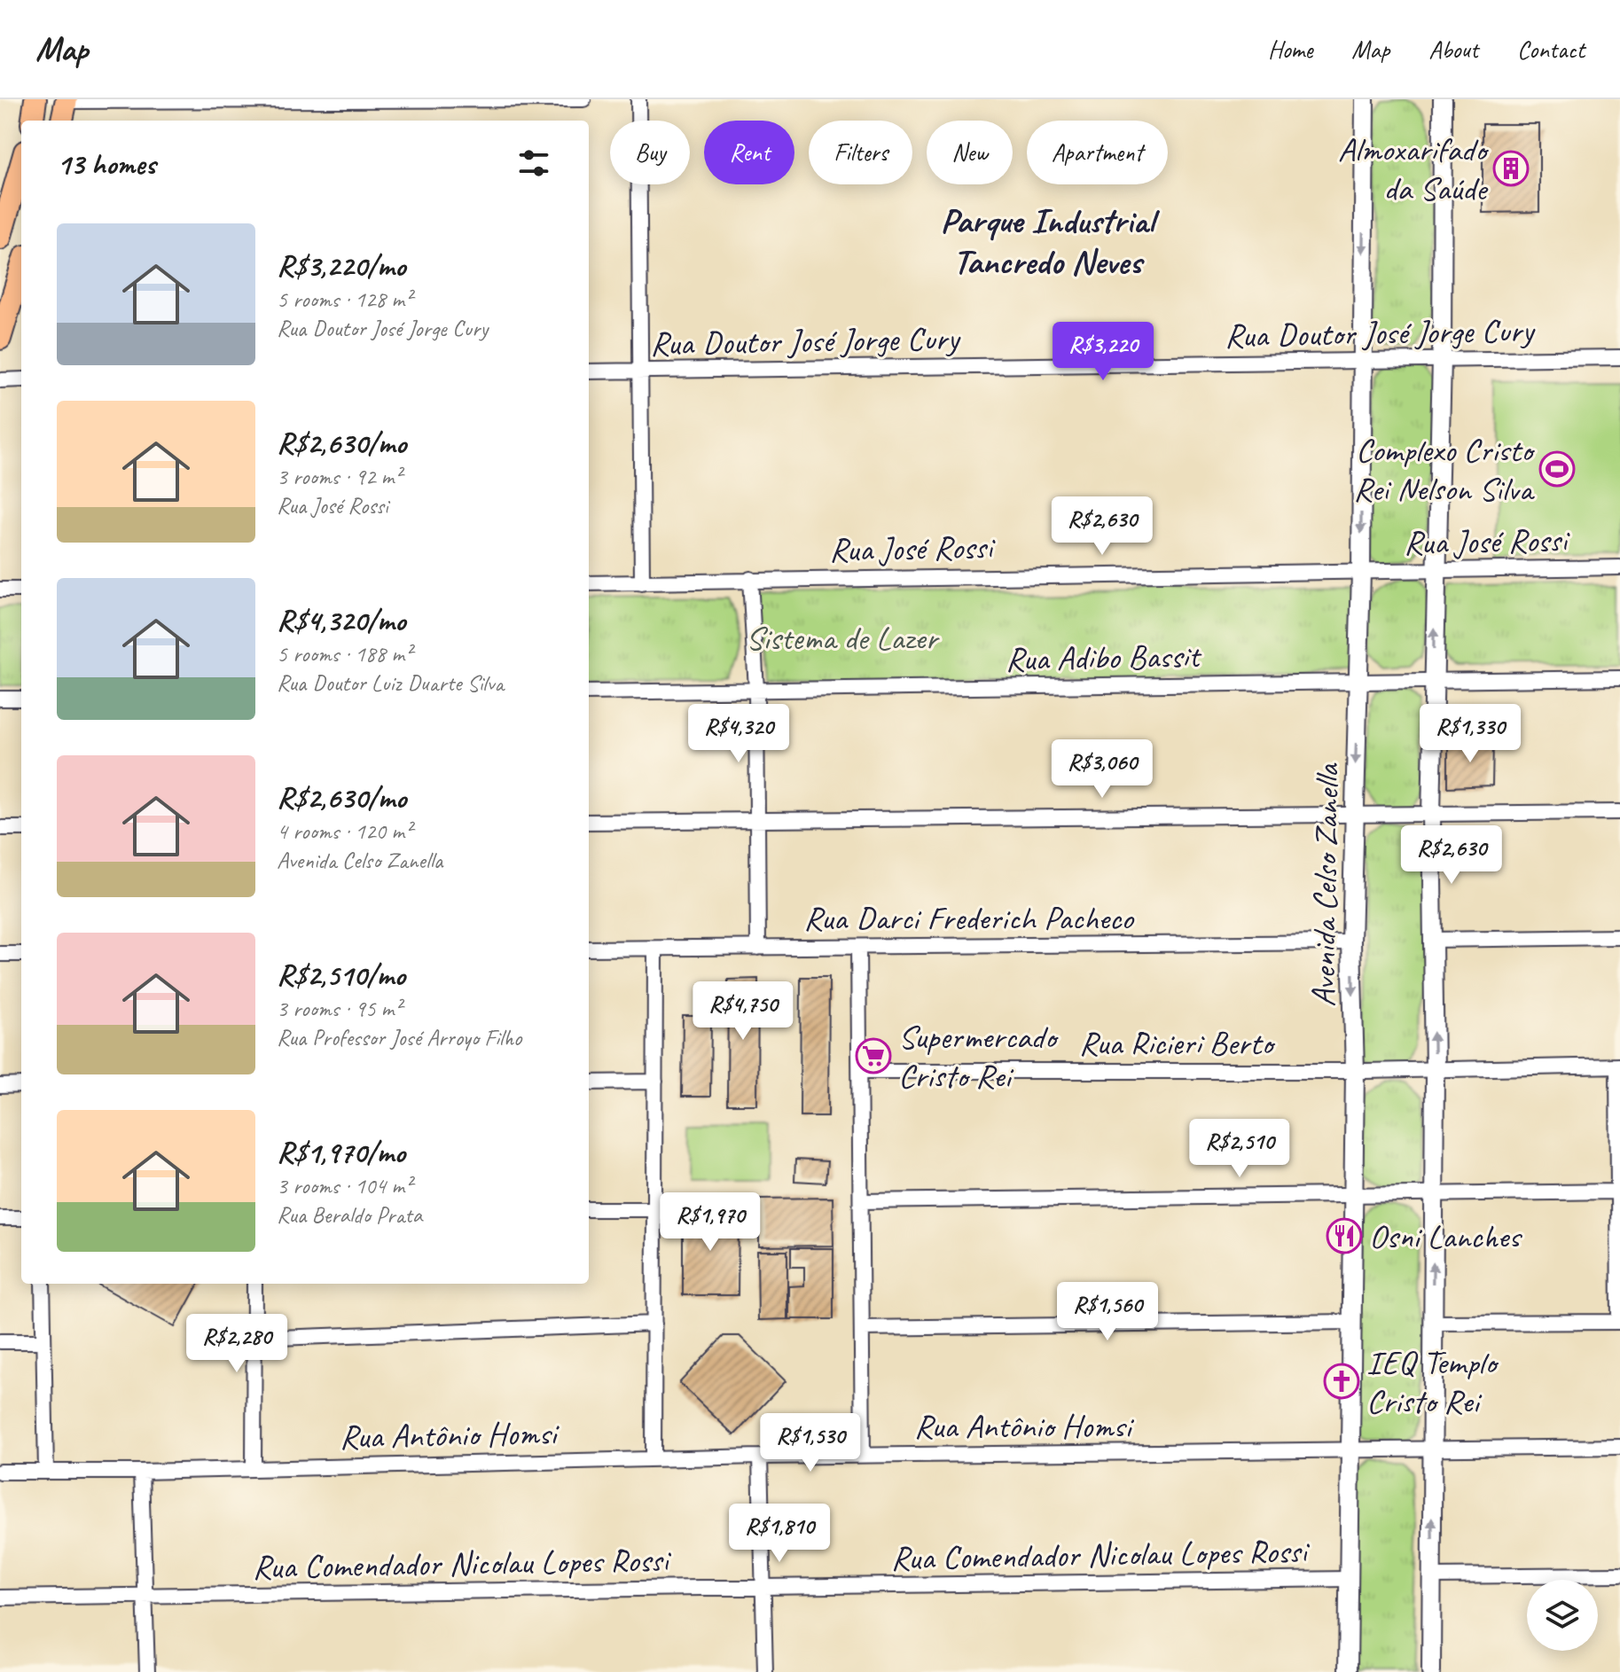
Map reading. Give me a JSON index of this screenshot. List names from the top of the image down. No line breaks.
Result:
{"streets":{"street":["Rua Doutor José Jorge Cury","Rua José Rossi","Rua Adibo Bassit","Avenida Celso Zanella","Rua Darci Frederich Pacheco","Rua Ricieri Berto","Rua Antônio Homsi","Rua Comendador Nicolau Lopes Rossi"]},"crossings":[["Rua Doutor José Jorge Cury","Avenida Celso Zanella"],["Rua José Rossi","Avenida Celso Zanella"],["Rua Adibo Bassit","Avenida Celso Zanella"],["Avenida Celso Zanella","Rua Darci Frederich Pacheco"],["Avenida Celso Zanella","Rua Ricieri Berto"],["Avenida Celso Zanella","Rua Antônio Homsi"],["Avenida Celso Zanella","Rua Comendador Nicolau Lopes Rossi"]],"districts":["Parque Industrial Tancredo Neves"],"parks":["Sistema de Lazer"],"places":{"building":["Almoxarifado da Saúde"],"sports":["Complexo Cristo Rei Nelson Silva"],"supermarket":["Supermercado Cristo Rei"],"restaurant":["Osni Lanches"],"church":["IEQ Templo Cristo Rei"]},"page":{"header":"Map","nav":["Home","Map","About","Contact"],"chip":["Buy","Rent","Filters","New","Apartment"],"heading":"13 homes","list":[{"name":"R$3,220/mo","note":"5 rooms · 128 m² · Rua Doutor José Jorge Cury"},{"name":"R$2,630/mo","note":"3 rooms · 92 m² · Rua José Rossi"},{"name":"R$4,320/mo","note":"5 rooms · 188 m² · Rua Doutor Luiz Duarte Silva"},{"name":"R$2,630/mo","note":"4 rooms · 120 m² · Avenida Celso Zanella"},{"name":"R$2,510/mo","note":"3 rooms · 95 m² · Rua Professor José Arroyo Filho"},{"name":"R$1,970/mo","note":"3 rooms · 104 m² · Rua Beraldo Prata"}],"price":["R$3,220","R$2,630","R$4,320","R$1,330","R$3,060","R$2,630","R$4,750","R$2,510","R$1,970","R$1,560","R$2,280","R$1,530","R$1,810"]}}
